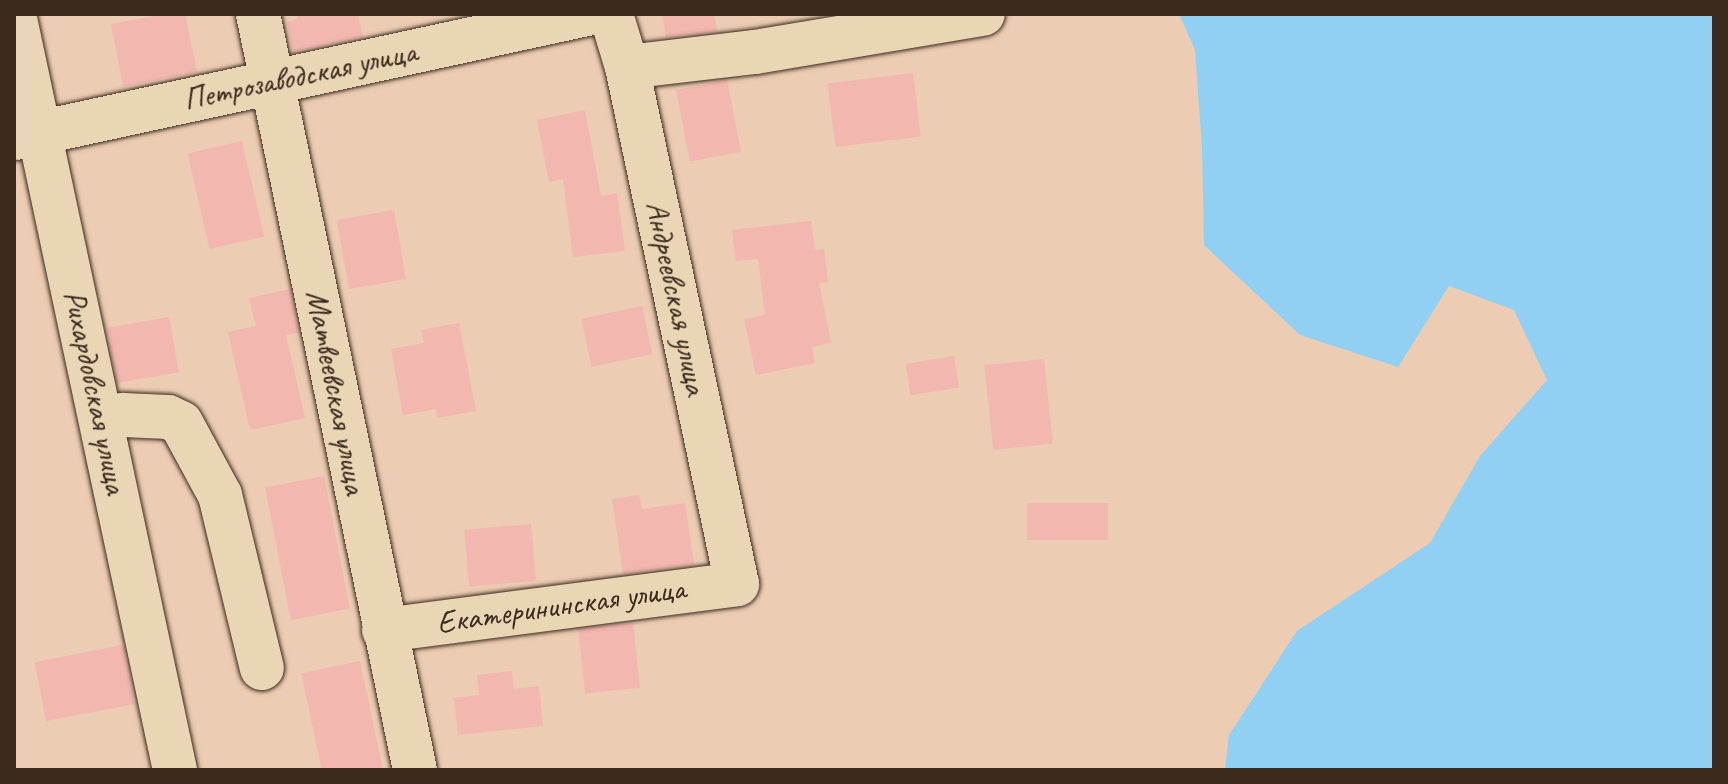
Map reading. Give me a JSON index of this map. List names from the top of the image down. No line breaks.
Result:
{"streets":{"street":["Петрозаводская улица","Андреевская улица","Рихардовская улица","Матвеевская улица","Екатерининская улица"]},"crossings":[["Петрозаводская улица","Рихардовская улица"],["Петрозаводская улица","Матвеевская улица"],["Андреевская улица","Екатерининская улица"],["Матвеевская улица","Екатерининская улица"]]}
